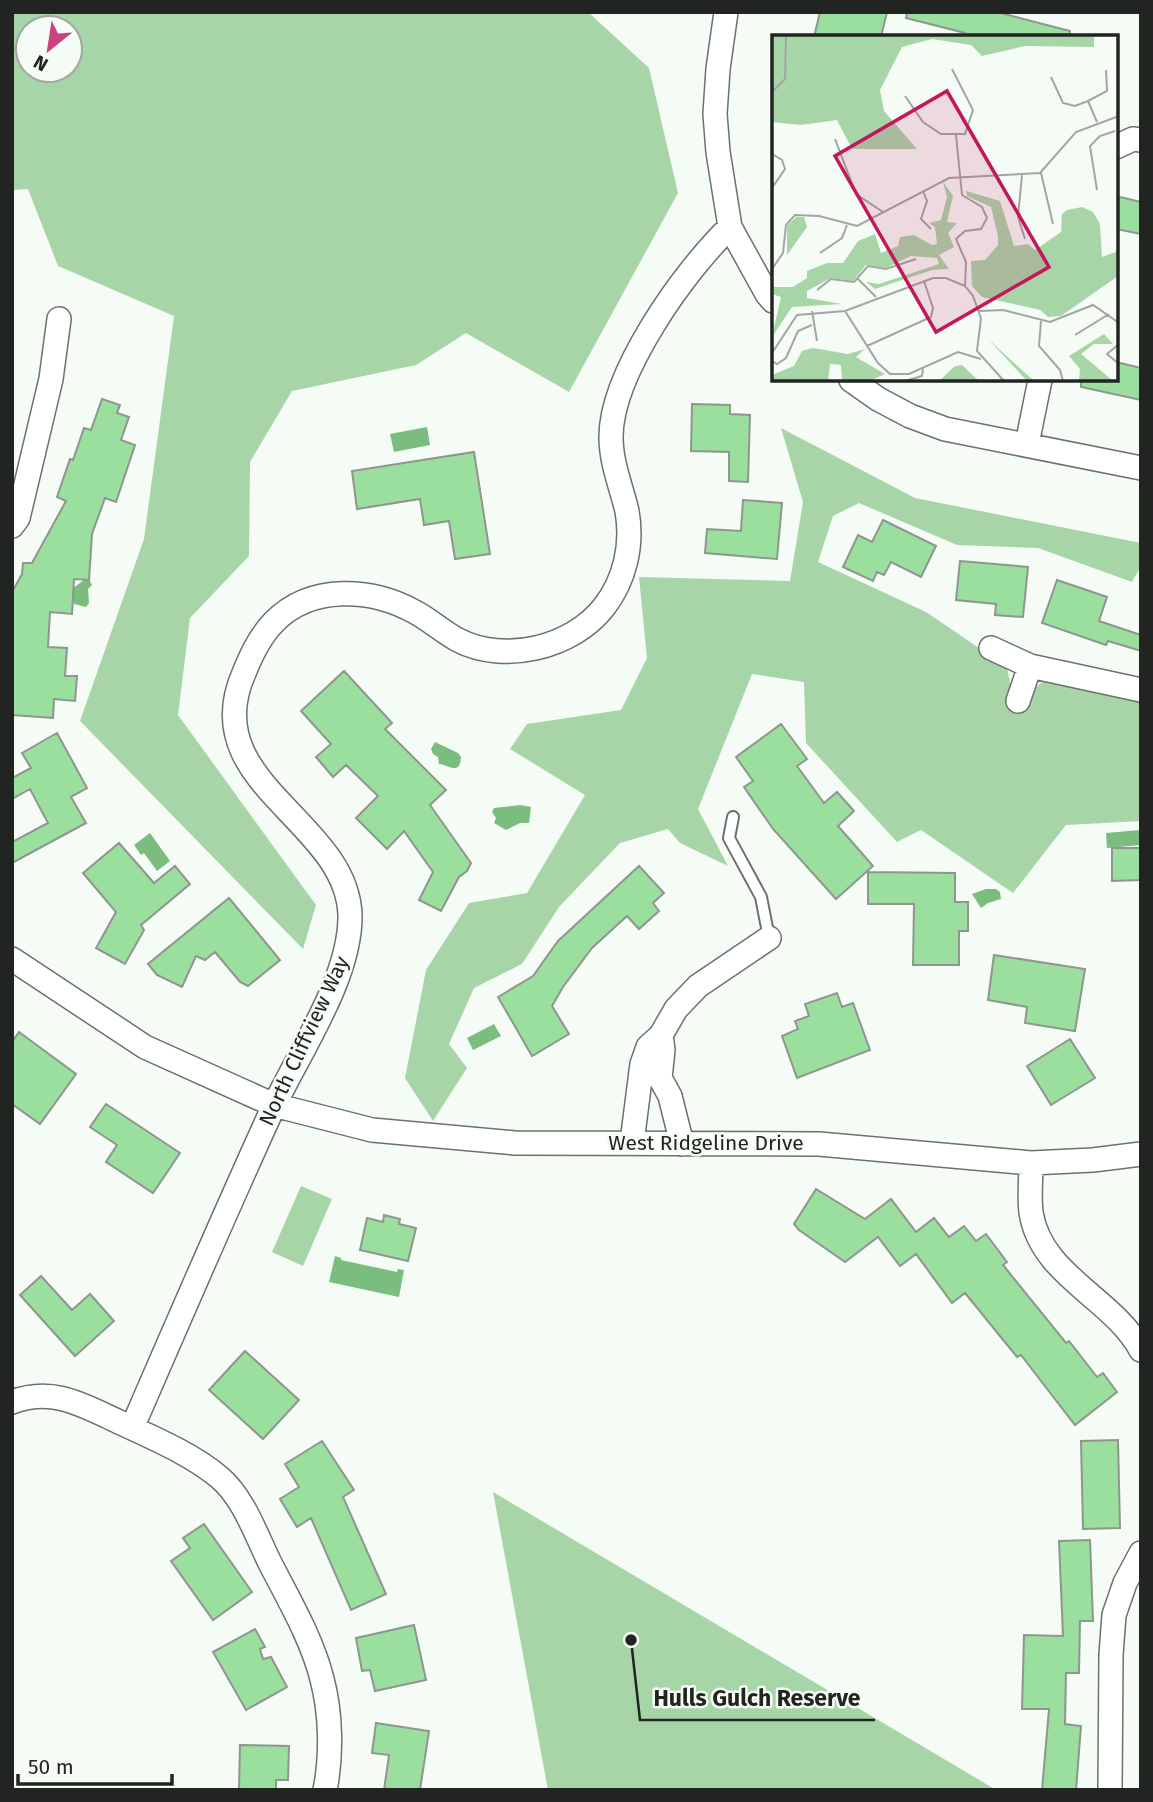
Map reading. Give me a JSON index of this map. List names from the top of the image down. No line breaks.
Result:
{"streets":{"street":["North Cliffview Way","West Ridgeline Drive"]},"crossings":[["North Cliffview Way","West Ridgeline Drive"]],"places":["Hulls Gulch Reserve"],"scale_bar":"50 m","north":"bottom left"}
